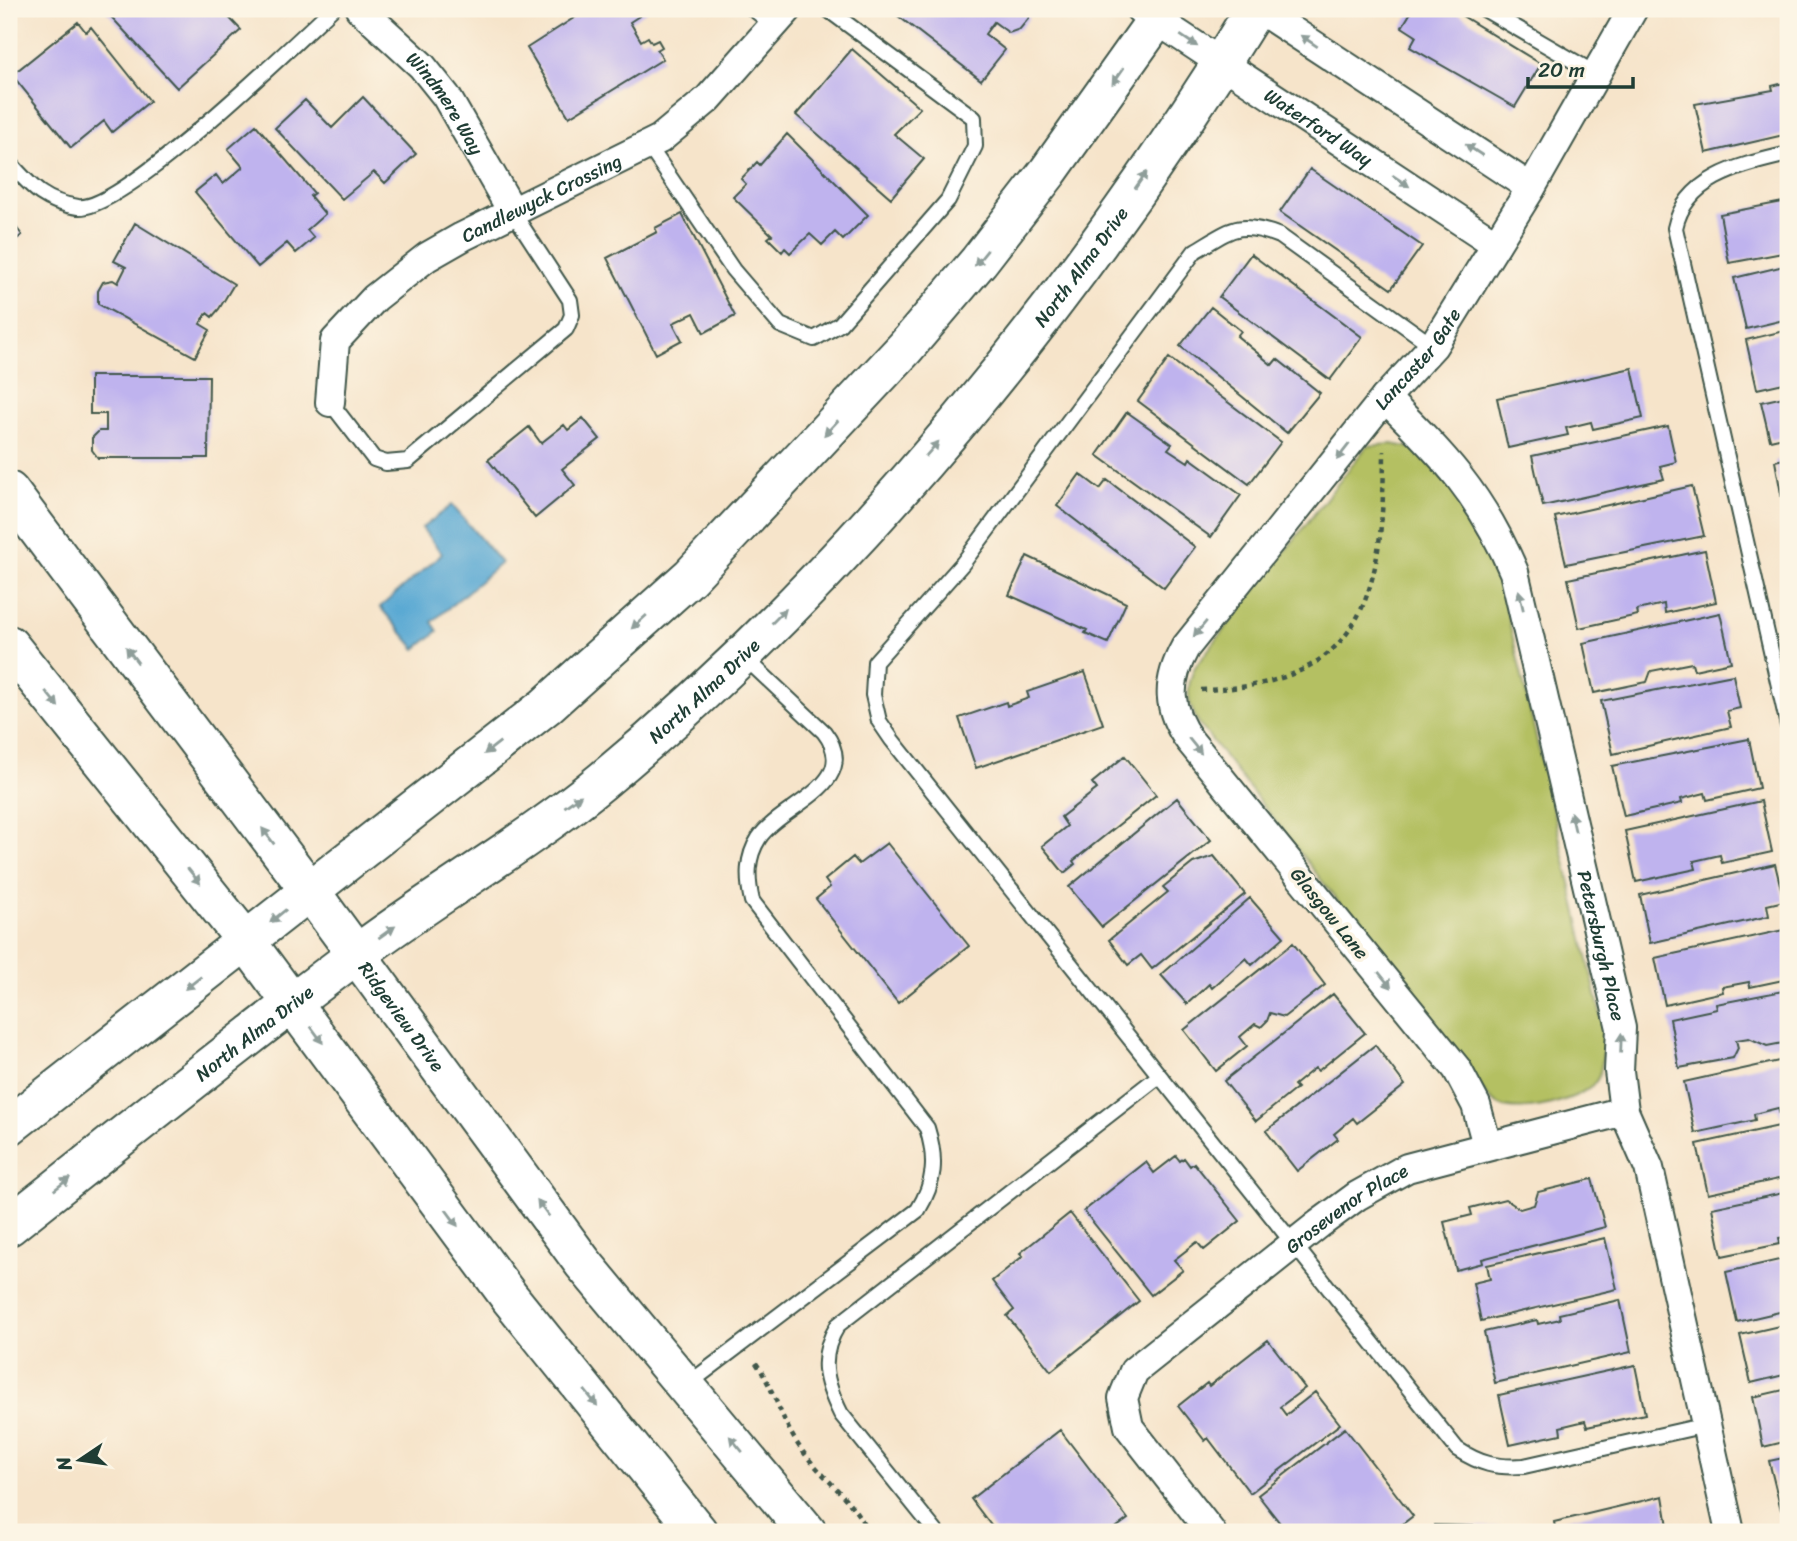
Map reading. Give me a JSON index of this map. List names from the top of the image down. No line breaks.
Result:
{"streets":{"main road":["North Alma Drive","Ridgeview Drive"],"street":["Windmere Way","Waterford Way","Candlewyck Crossing","Lancaster Gate","Glasgow Lane","Petersburgh Place","Grosevenor Place"]},"crossings":[["Windmere Way","Candlewyck Crossing"],["Waterford Way","North Alma Drive"],["Waterford Way","Lancaster Gate"],["North Alma Drive","Ridgeview Drive"],["Lancaster Gate","Glasgow Lane"],["Lancaster Gate","Petersburgh Place"],["Glasgow Lane","Grosevenor Place"],["Petersburgh Place","Grosevenor Place"]],"one_way":["Lancaster Gate","Glasgow Lane","Petersburgh Place"],"scale_bar":"20 m","north":"left"}
